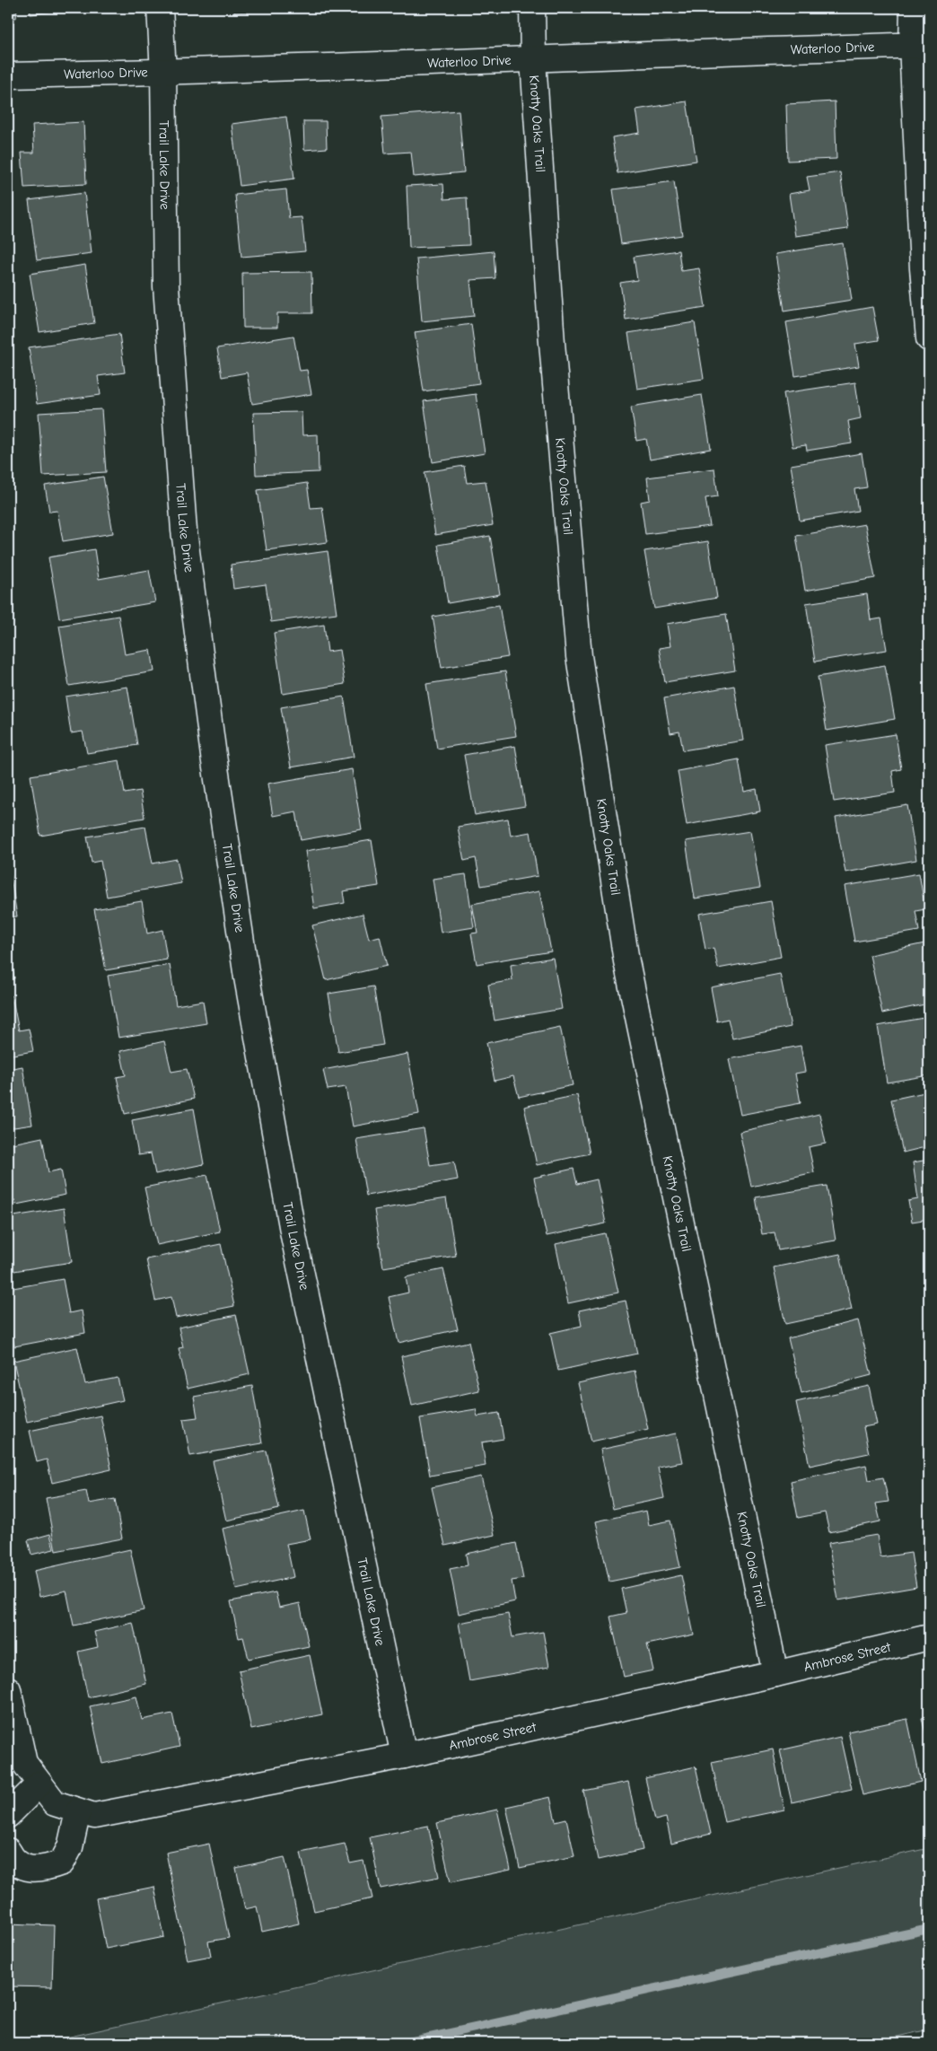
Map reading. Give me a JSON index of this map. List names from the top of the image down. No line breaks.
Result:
{"streets":{"street":["Waterloo Drive","Knotty Oaks Trail","Trail Lake Drive","Ambrose Street"]},"crossings":[["Waterloo Drive","Knotty Oaks Trail"],["Waterloo Drive","Trail Lake Drive"],["Knotty Oaks Trail","Ambrose Street"],["Trail Lake Drive","Ambrose Street"]]}
